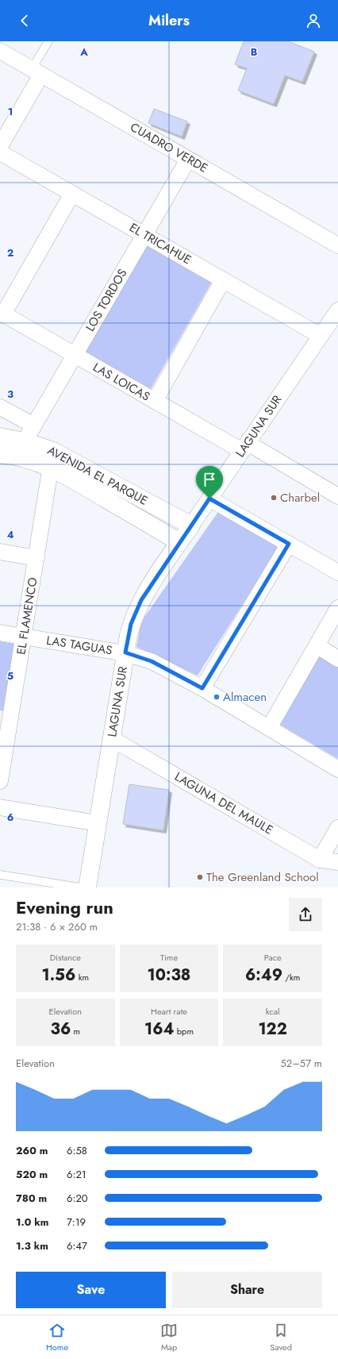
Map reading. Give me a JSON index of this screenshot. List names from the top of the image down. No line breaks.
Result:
{"streets":{"street":["CUADRO VERDE","EL TRICAHUE","LOS TORDOS","LAS LOICAS","LAGUNA SUR","AVENIDA EL PARQUE","EL FLAMENCO","LAS TAGUAS","LAGUNA DEL MAULE"]},"crossings":[["CUADRO VERDE","LOS TORDOS"],["EL TRICAHUE","LOS TORDOS"],["EL TRICAHUE","LAGUNA SUR"],["LOS TORDOS","LAS LOICAS"],["LOS TORDOS","AVENIDA EL PARQUE"],["LAS LOICAS","LAGUNA SUR"],["LAGUNA SUR","AVENIDA EL PARQUE"],["LAGUNA SUR","LAS TAGUAS"],["LAGUNA SUR","LAGUNA DEL MAULE"],["AVENIDA EL PARQUE","EL FLAMENCO"],["EL FLAMENCO","LAS TAGUAS"]],"places":["Charbel","Almacen","The Greenland School"],"page":{"header":"Milers","heading":["Evening run","21:38 · 6 × 260 m"],"stats":[["Distance","1.56 km"],["Time","10:38"],["Pace","6:49 /km"],["Elevation","36 m"],["Heart rate","164 bpm"],["kcal","122"]],"chart":["Elevation","52–57 m"],"list":[{"name":"260 m","note":"6:58"},{"name":"520 m","note":"6:21"},{"name":"780 m","note":"6:20"},{"name":"1.0 km","note":"7:19"},{"name":"1.3 km","note":"6:47"}],"buttons":["Save","Share"],"tabs":["Home","Map","Saved"]},"grid":{"columns":["A","B"],"rows":["1","2","3","4","5","6"]}}
